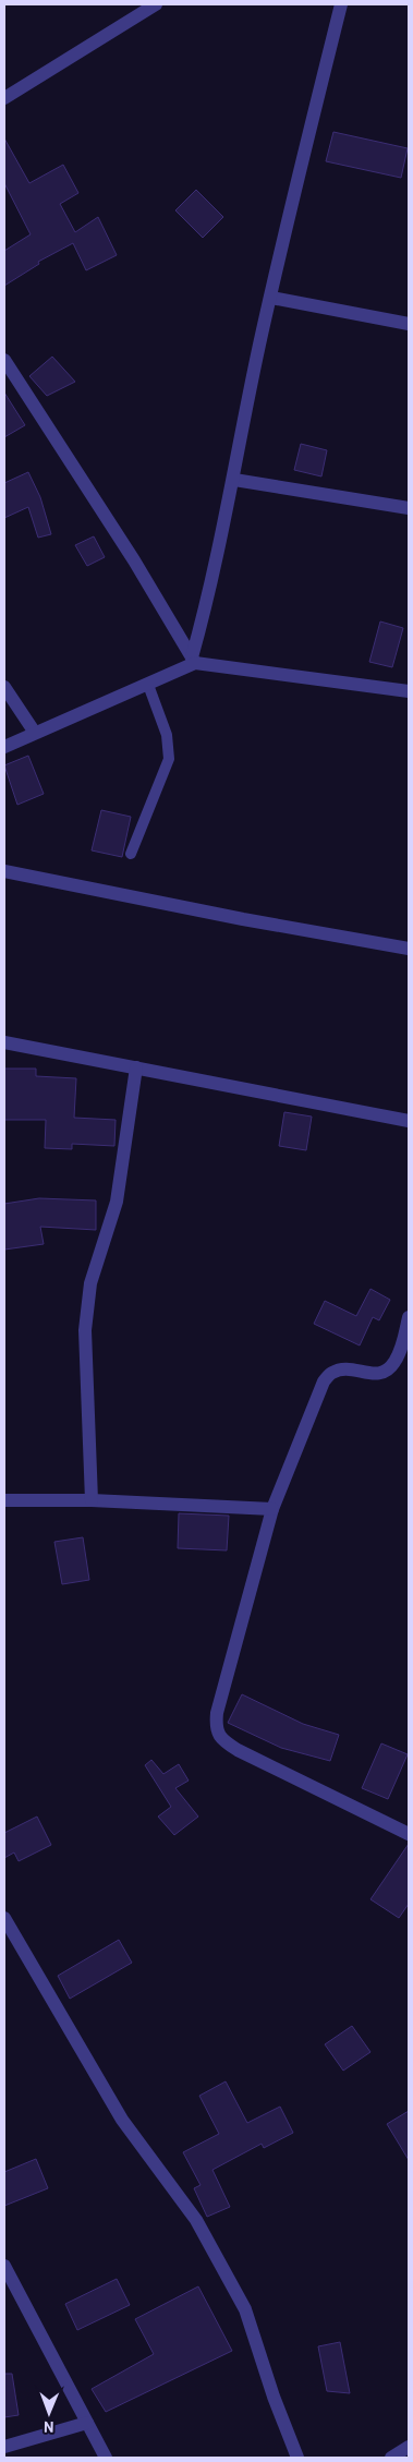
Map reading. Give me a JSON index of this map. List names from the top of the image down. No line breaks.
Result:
{"north":"bottom"}
